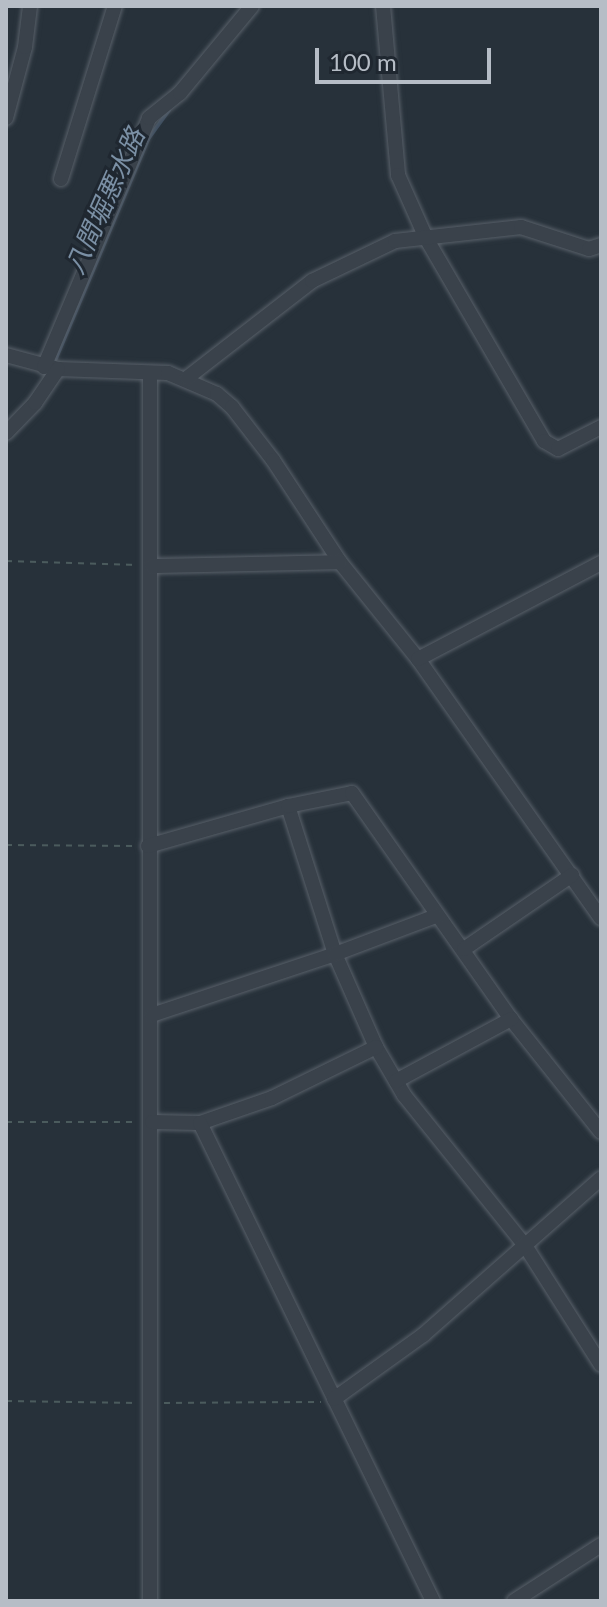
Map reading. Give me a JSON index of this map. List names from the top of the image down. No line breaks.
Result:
{"water":["八間堀悪水路"],"scale_bar":"100 m"}
